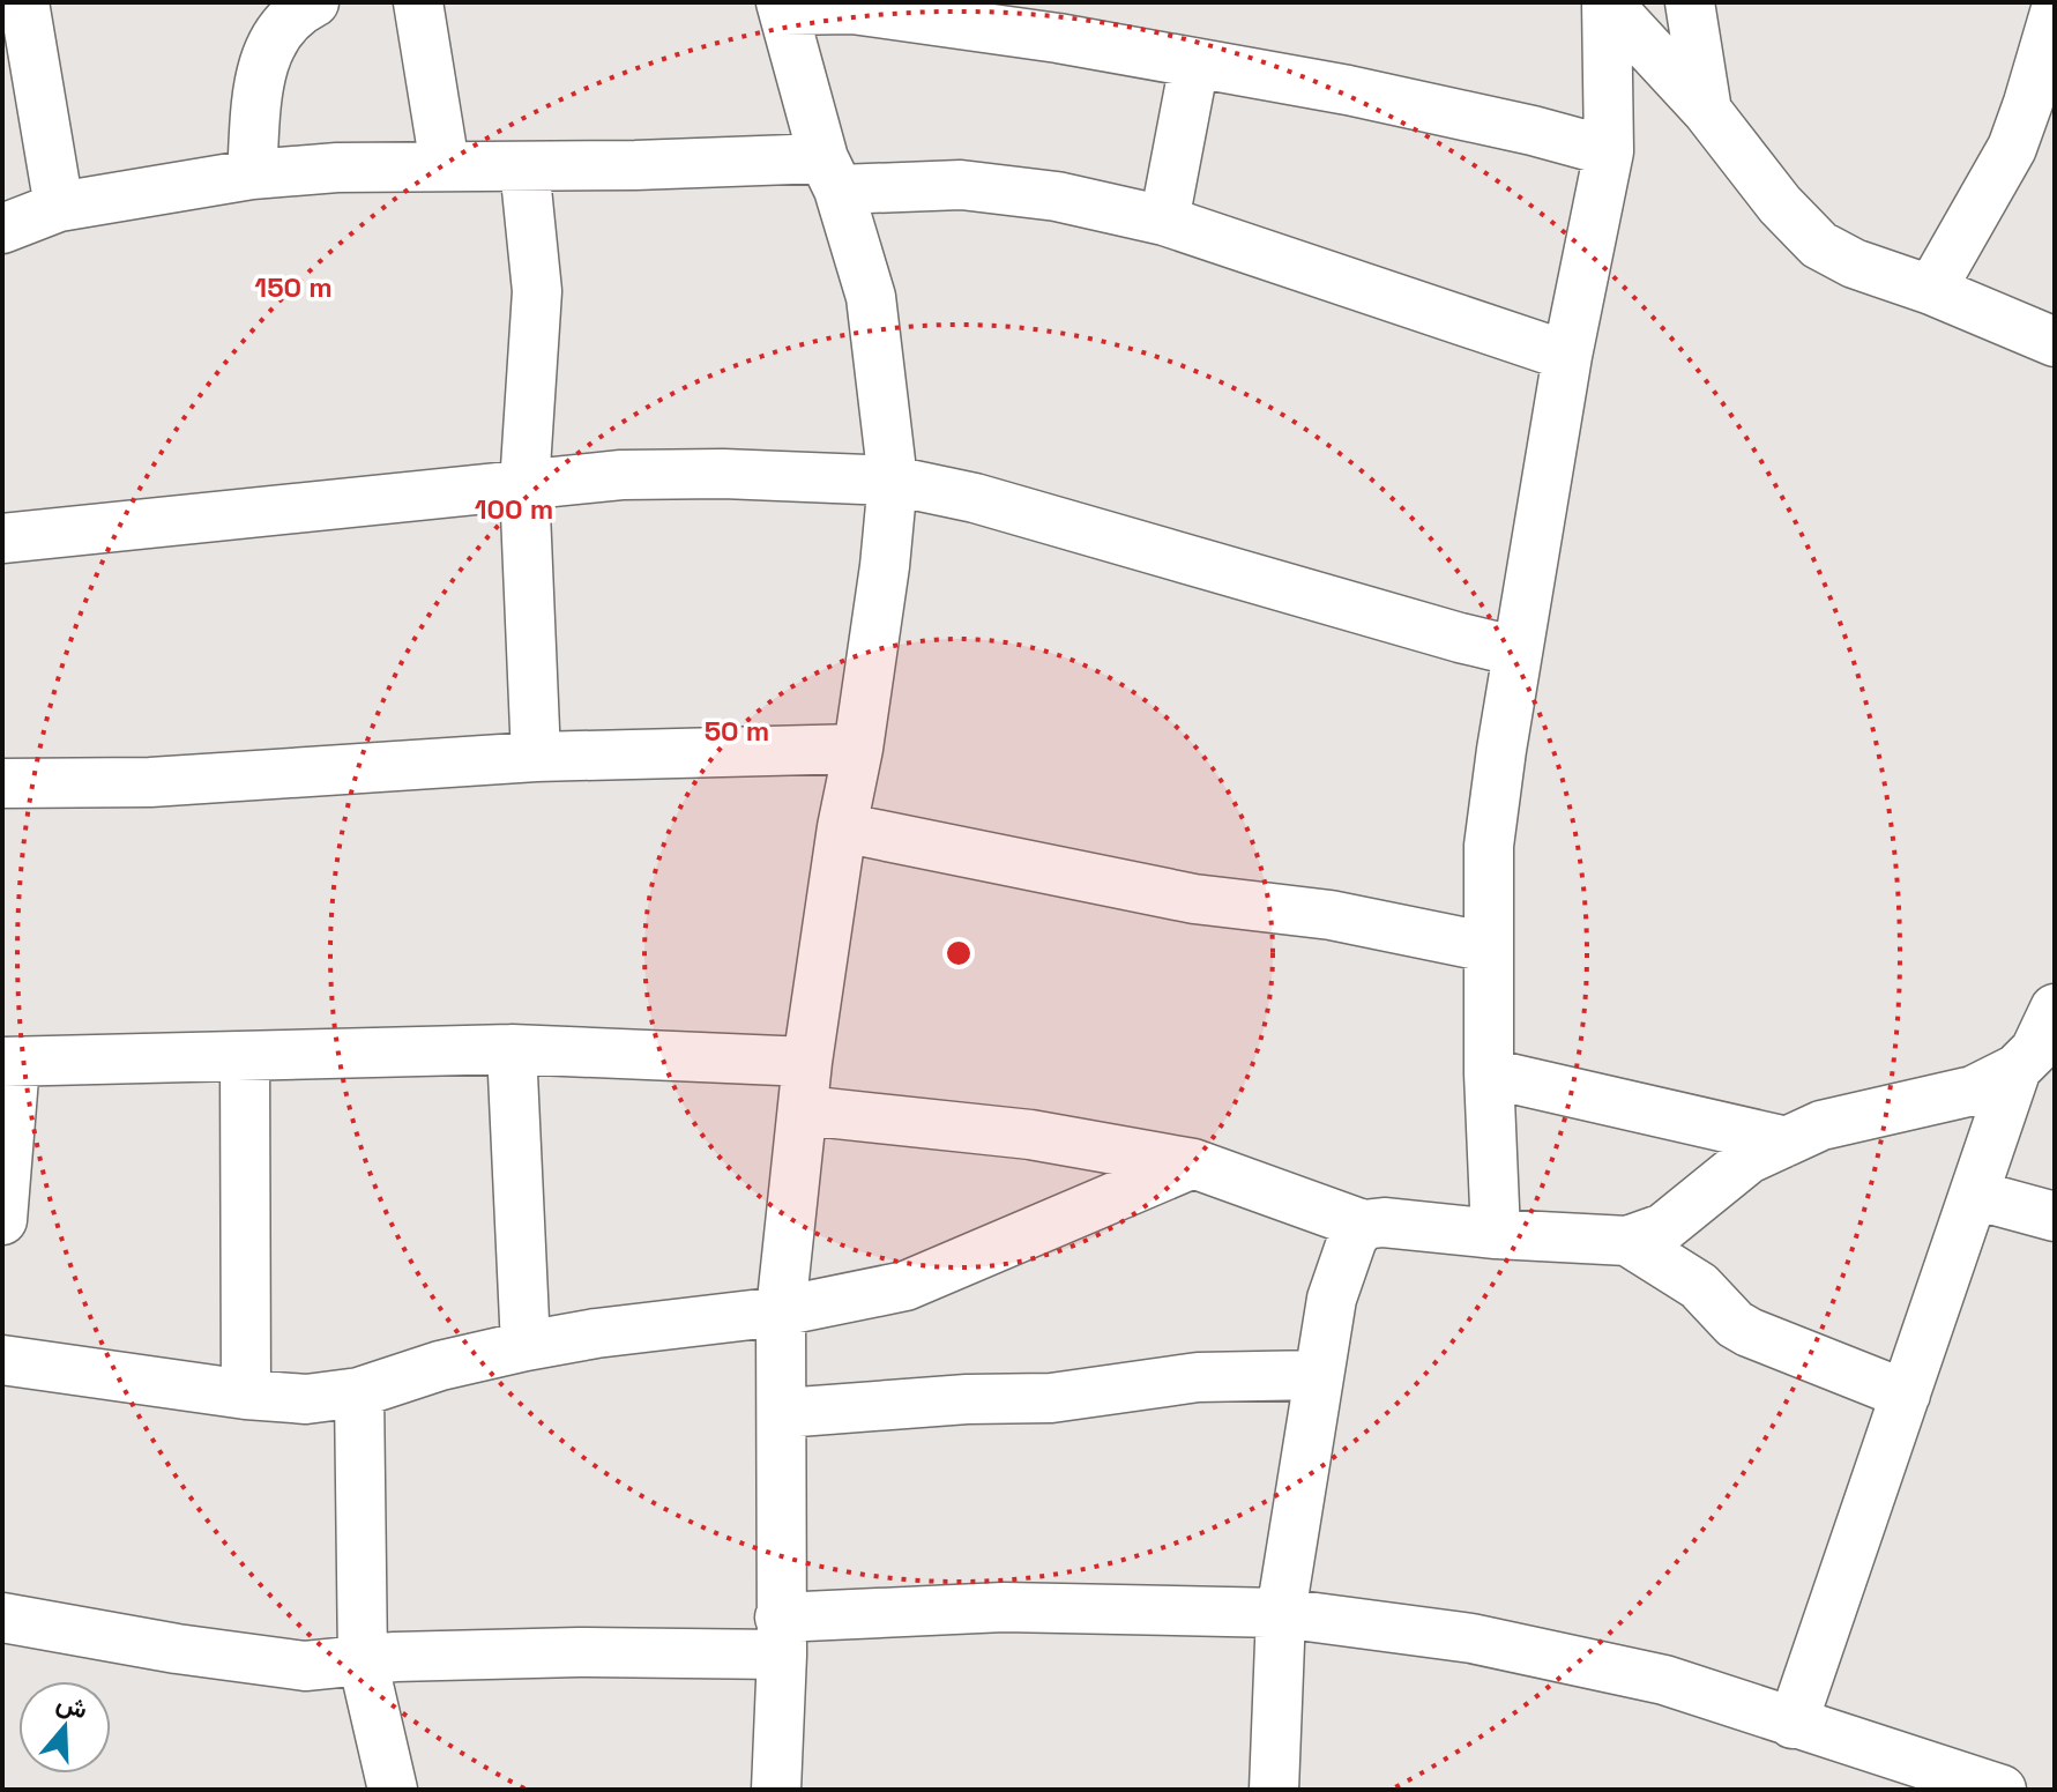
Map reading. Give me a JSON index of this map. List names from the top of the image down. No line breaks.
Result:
{"north":"top","rings":["150 m","100 m","50 m"]}
